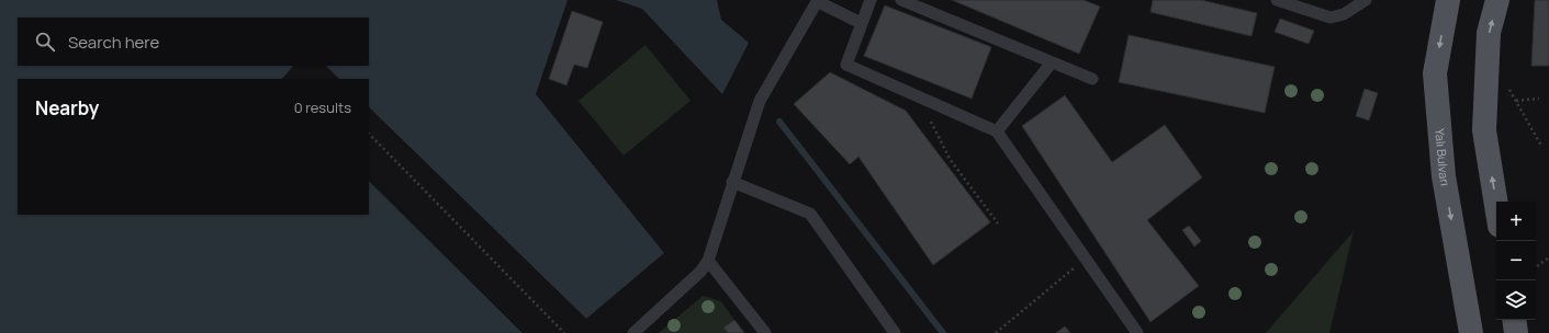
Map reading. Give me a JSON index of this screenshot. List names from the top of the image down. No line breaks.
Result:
{"streets":{"main road":["Yalı Bulvarı"]},"page":{"search":"Search here","heading":["Nearby","0 results"],"map_buttons":["+","−"]}}
